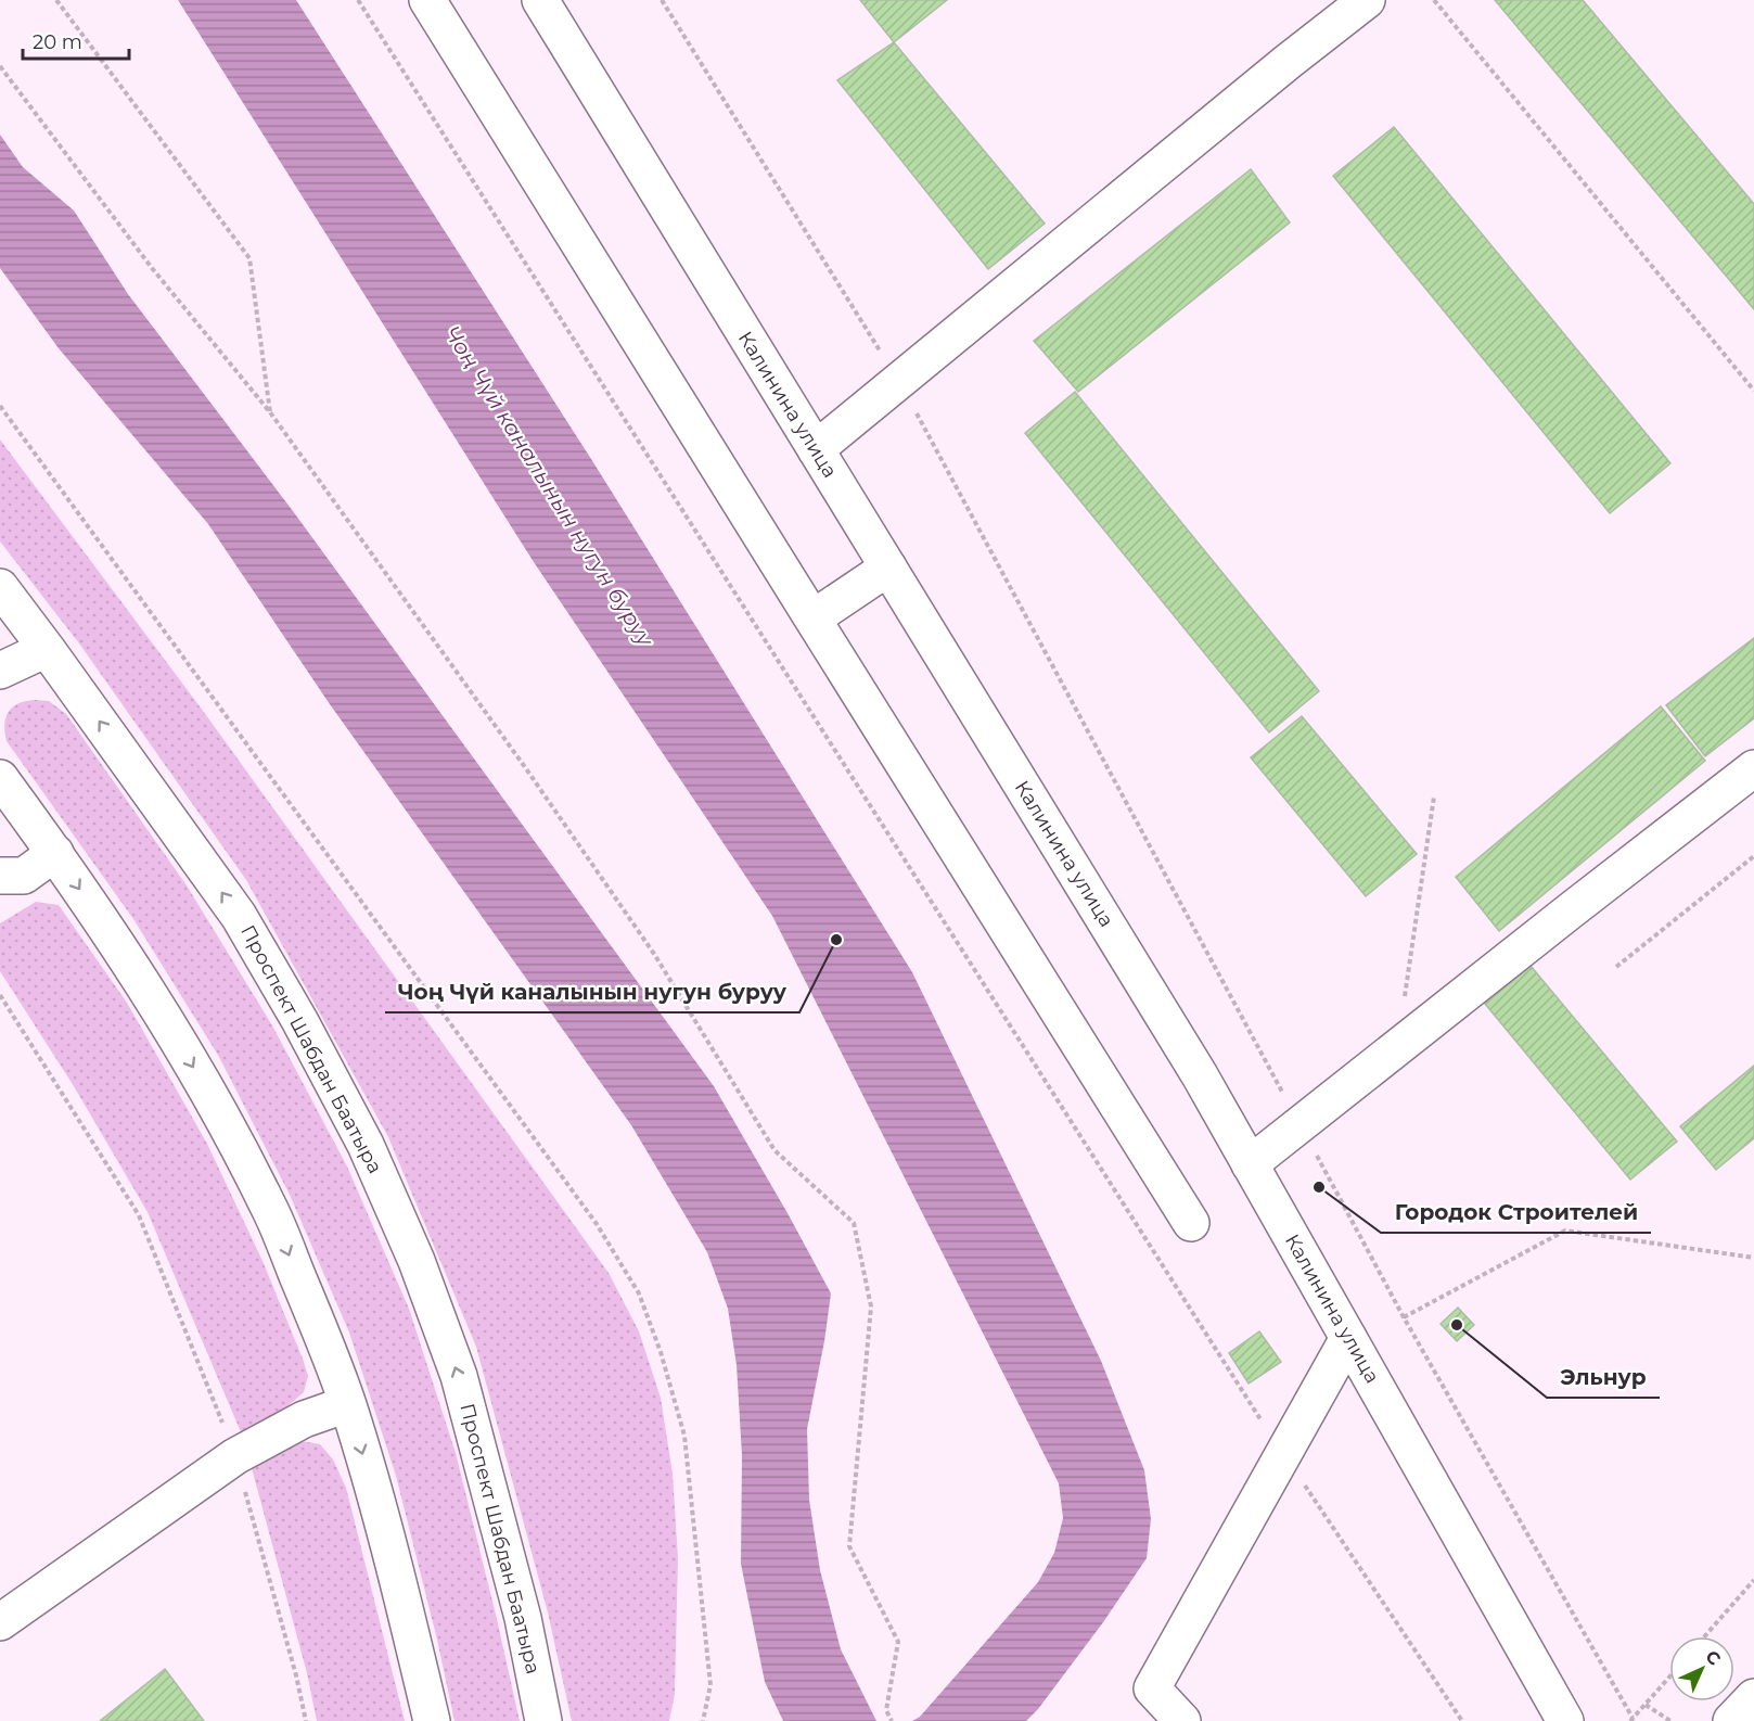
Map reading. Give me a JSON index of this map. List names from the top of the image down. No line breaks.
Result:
{"streets":{"main road":["Калинина улица","Проспект Шабдан Баатыра"]},"water":["Чоң Чүй каналынын нугун буруу"],"places":["Чоң Чүй каналынын нугун буруу","Городок Строителей","Эльнур"],"scale_bar":"20 m","north":"top right"}
